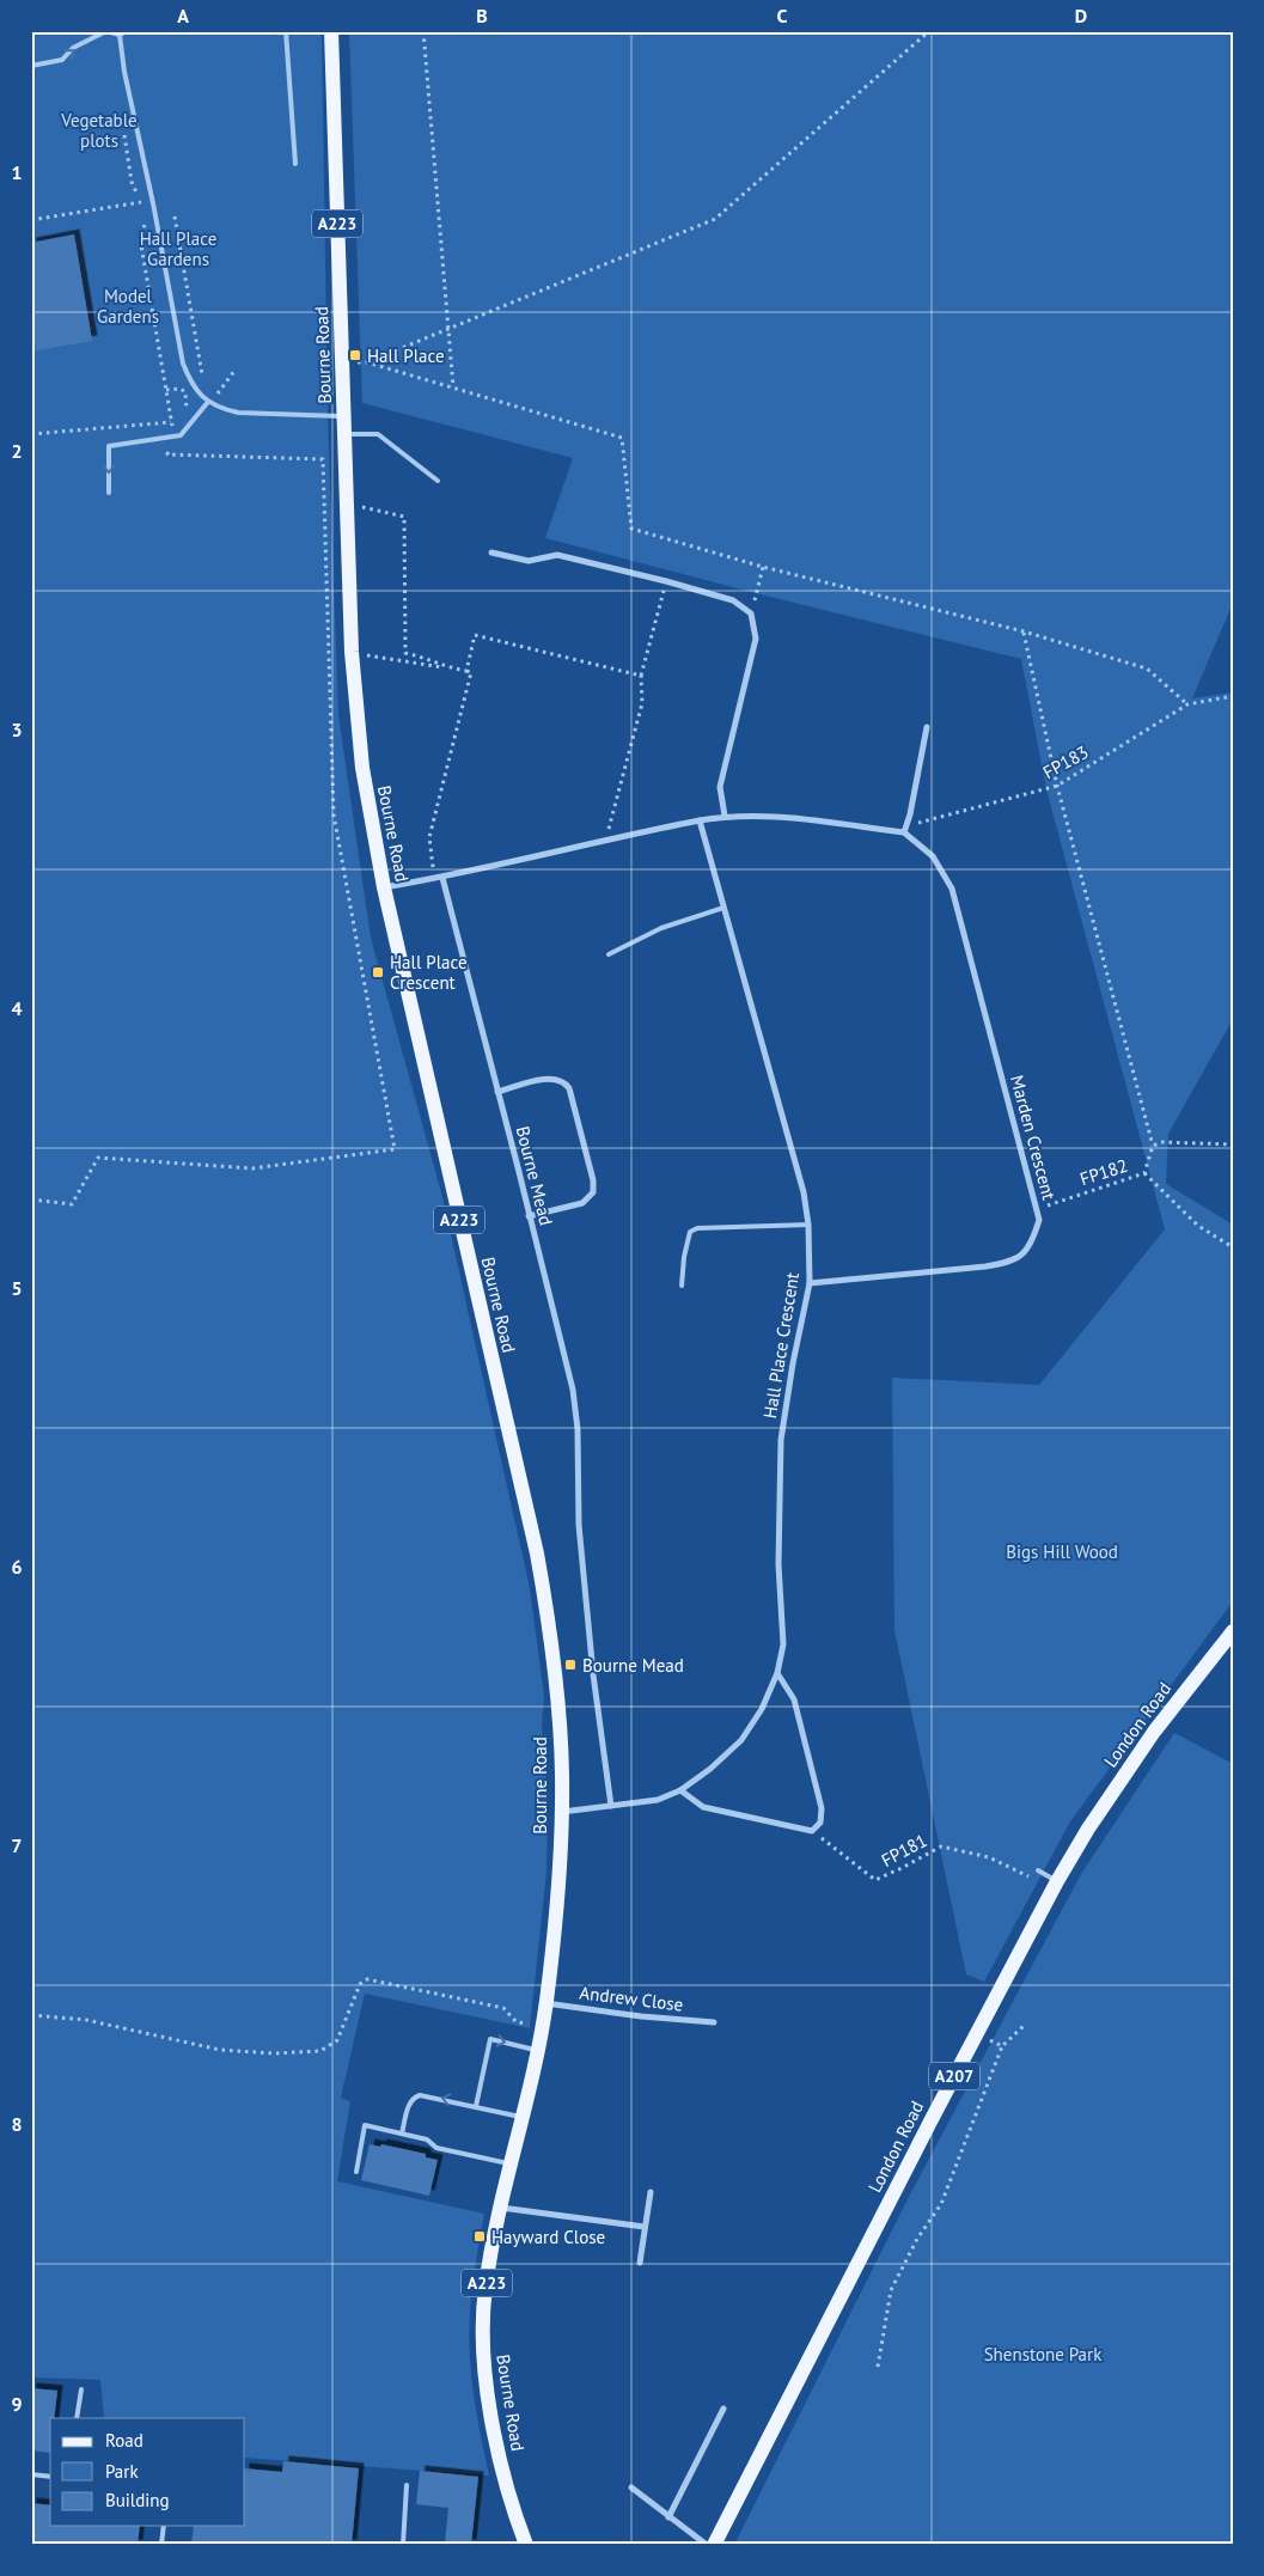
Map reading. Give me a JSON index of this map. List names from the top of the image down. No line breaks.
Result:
{"streets":{"main road":["A223","Bourne Road","London Road","A207"],"street":["Marden Crescent","Bourne Mead","Hall Place Crescent","Andrew Close"],"path":["FP183","FP182","FP181"]},"crossings":[["Bourne Road","Hall Place Crescent"],["Bourne Road","Andrew Close"],["FP183","Marden Crescent"],["Marden Crescent","FP182"],["Marden Crescent","Hall Place Crescent"],["Bourne Mead","Hall Place Crescent"],["London Road","FP181"]],"parks":["Vegetable plots","Hall Place Gardens","Model Gardens","Bigs Hill Wood","Shenstone Park"],"places":{"transit":["Hall Place","Hall Place Crescent","Bourne Mead","Hayward Close"]},"legend":["Road","Park","Building"],"grid":{"columns":["A","B","C","D"],"rows":["1","2","3","4","5","6","7","8","9"]}}
